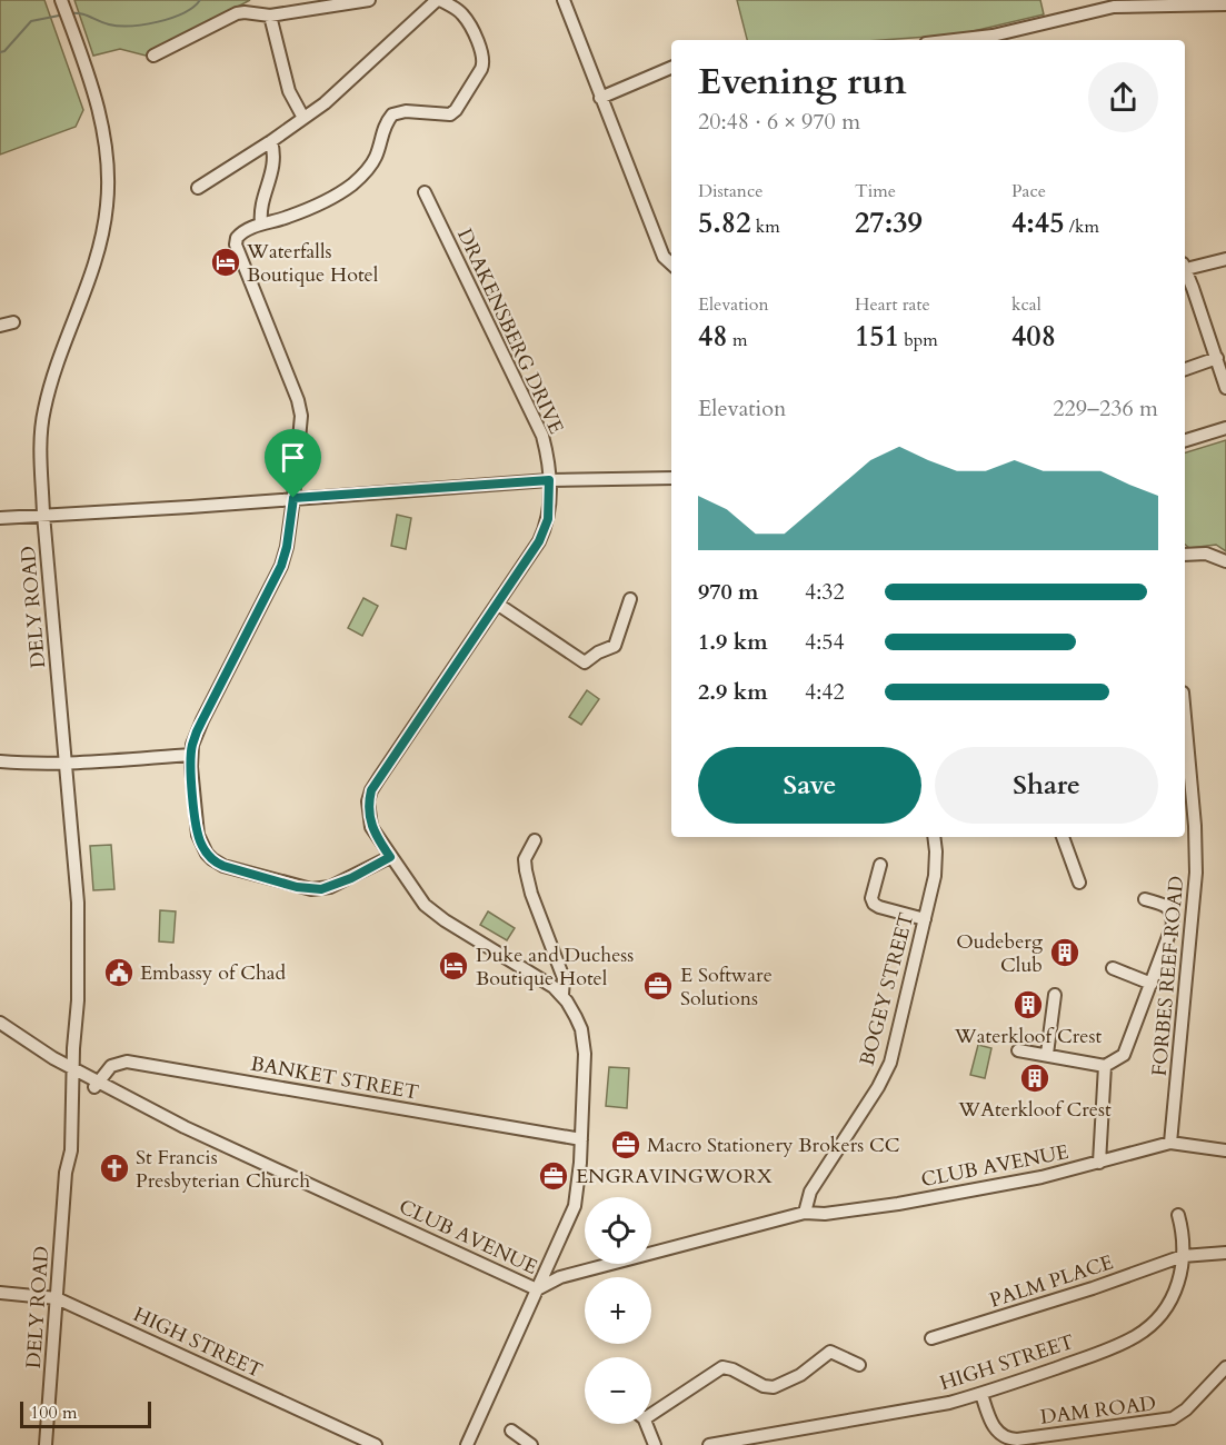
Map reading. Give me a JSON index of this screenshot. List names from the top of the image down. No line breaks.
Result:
{"streets":{"street":["DRAKENSBERG DRIVE","DELY ROAD","FORBES REEF ROAD","BOGEY STREET","BANKET STREET","CLUB AVENUE","PALM PLACE","HIGH STREET","DAM ROAD"]},"crossings":[["DRAKENSBERG DRIVE","BANKET STREET"],["DRAKENSBERG DRIVE","CLUB AVENUE"],["DELY ROAD","CLUB AVENUE"],["DELY ROAD","HIGH STREET"],["FORBES REEF ROAD","CLUB AVENUE"],["BOGEY STREET","CLUB AVENUE"],["BANKET STREET","CLUB AVENUE"],["PALM PLACE","HIGH STREET"],["HIGH STREET","DAM ROAD"]],"places":{"hotel":["Waterfalls Boutique Hotel","Duke and Duchess Boutique Hotel"],"building":["Oudeberg Club","Waterkloof Crest","WAterkloof Crest"],"public building":["Embassy of Chad"],"office":["E Software Solutions","Macro Stationery Brokers CC","ENGRAVINGWORX"],"church":["St Francis Presbyterian Church"]},"scale_bar":"100 m","page":{"heading":["Evening run","20:48 · 6 × 970 m"],"stats":[["Distance","5.82 km"],["Time","27:39"],["Pace","4:45 /km"],["Elevation","48 m"],["Heart rate","151 bpm"],["kcal","408"]],"chart":["Elevation","229–236 m"],"list":[{"name":"970 m","note":"4:32"},{"name":"1.9 km","note":"4:54"},{"name":"2.9 km","note":"4:42"}],"buttons":["Save","Share"],"map_buttons":["+","−"],"scale":"100 m"}}
